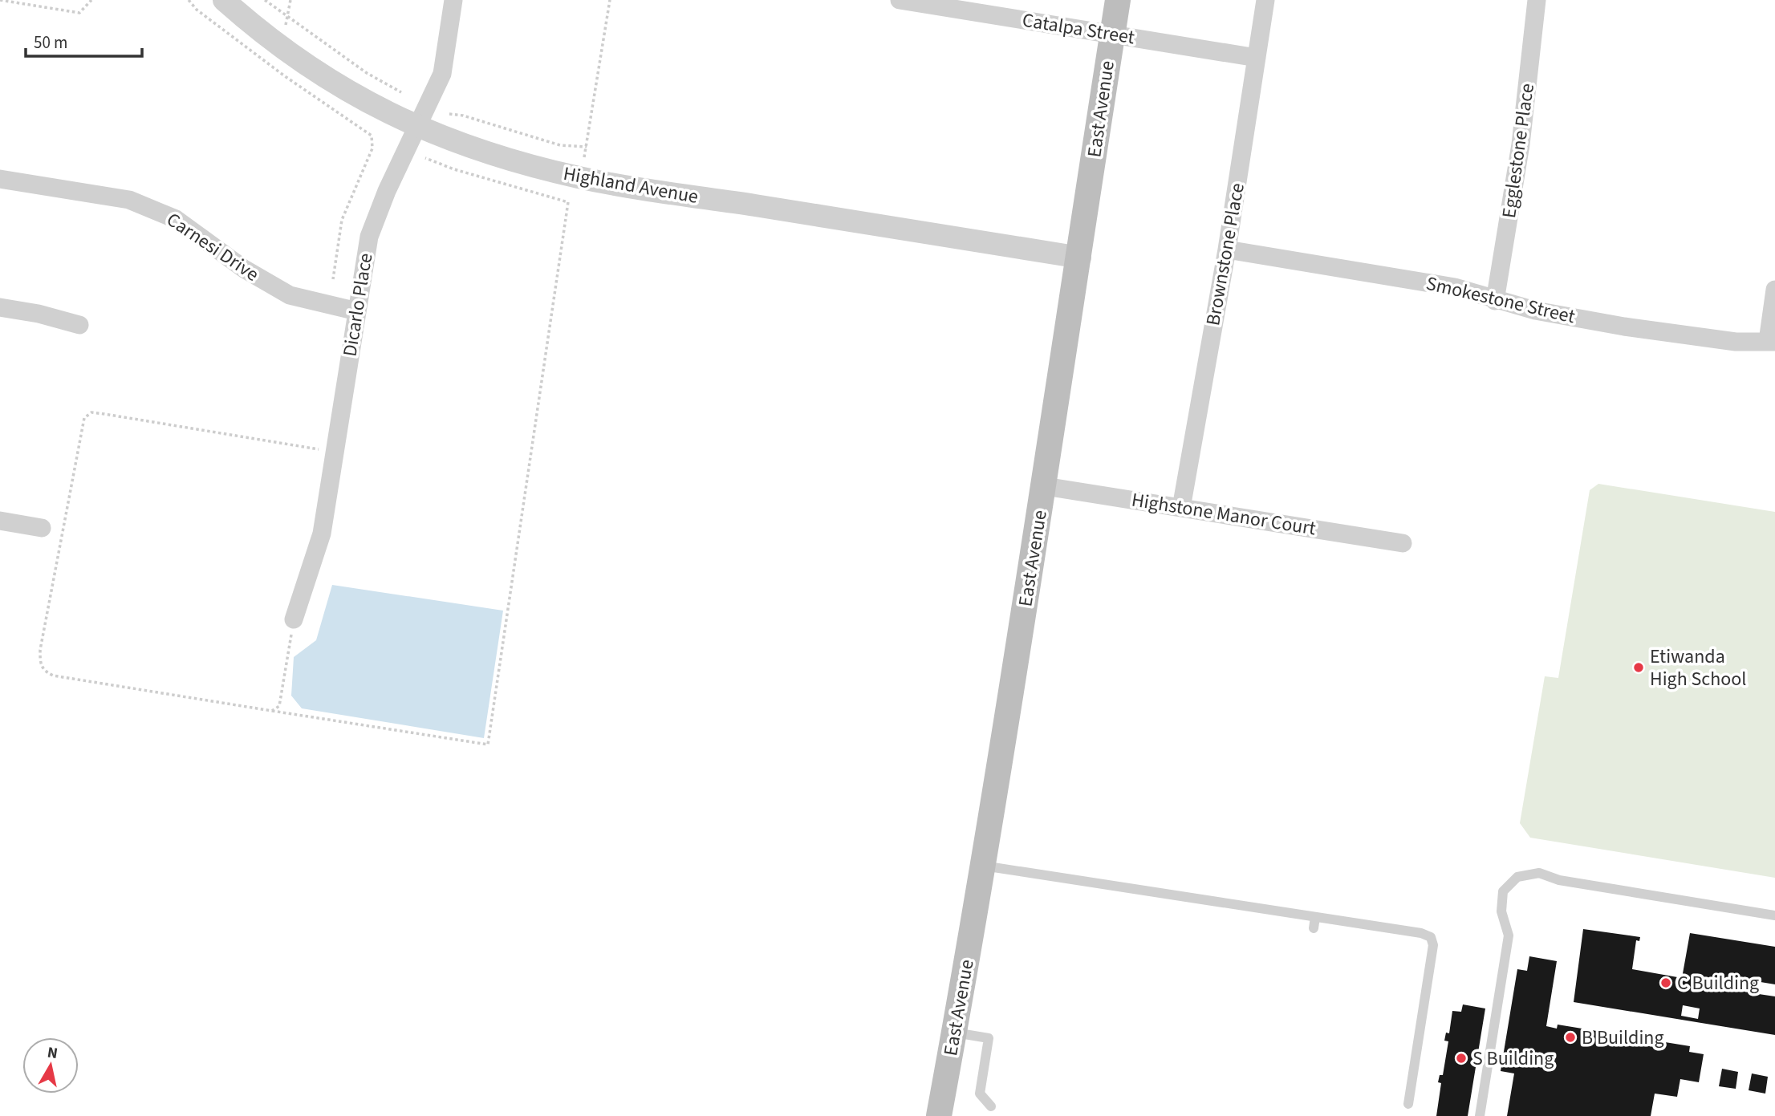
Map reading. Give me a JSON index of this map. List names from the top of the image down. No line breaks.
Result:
{"streets":{"main road":["East Avenue"],"street":["Catalpa Street","Egglestone Place","Highland Avenue","Carnesi Drive","Brownstone Place","Smokestone Street","Dicarlo Place","Highstone Manor Court"]},"crossings":[["Catalpa Street","East Avenue"],["Catalpa Street","Brownstone Place"],["East Avenue","Highland Avenue"],["East Avenue","Highstone Manor Court"],["Egglestone Place","Smokestone Street"],["Highland Avenue","Dicarlo Place"],["Carnesi Drive","Dicarlo Place"],["Brownstone Place","Smokestone Street"],["Brownstone Place","Highstone Manor Court"]],"places":["Etiwanda High School","C Building","B Building","S Building"],"scale_bar":"50 m","north":"top"}
